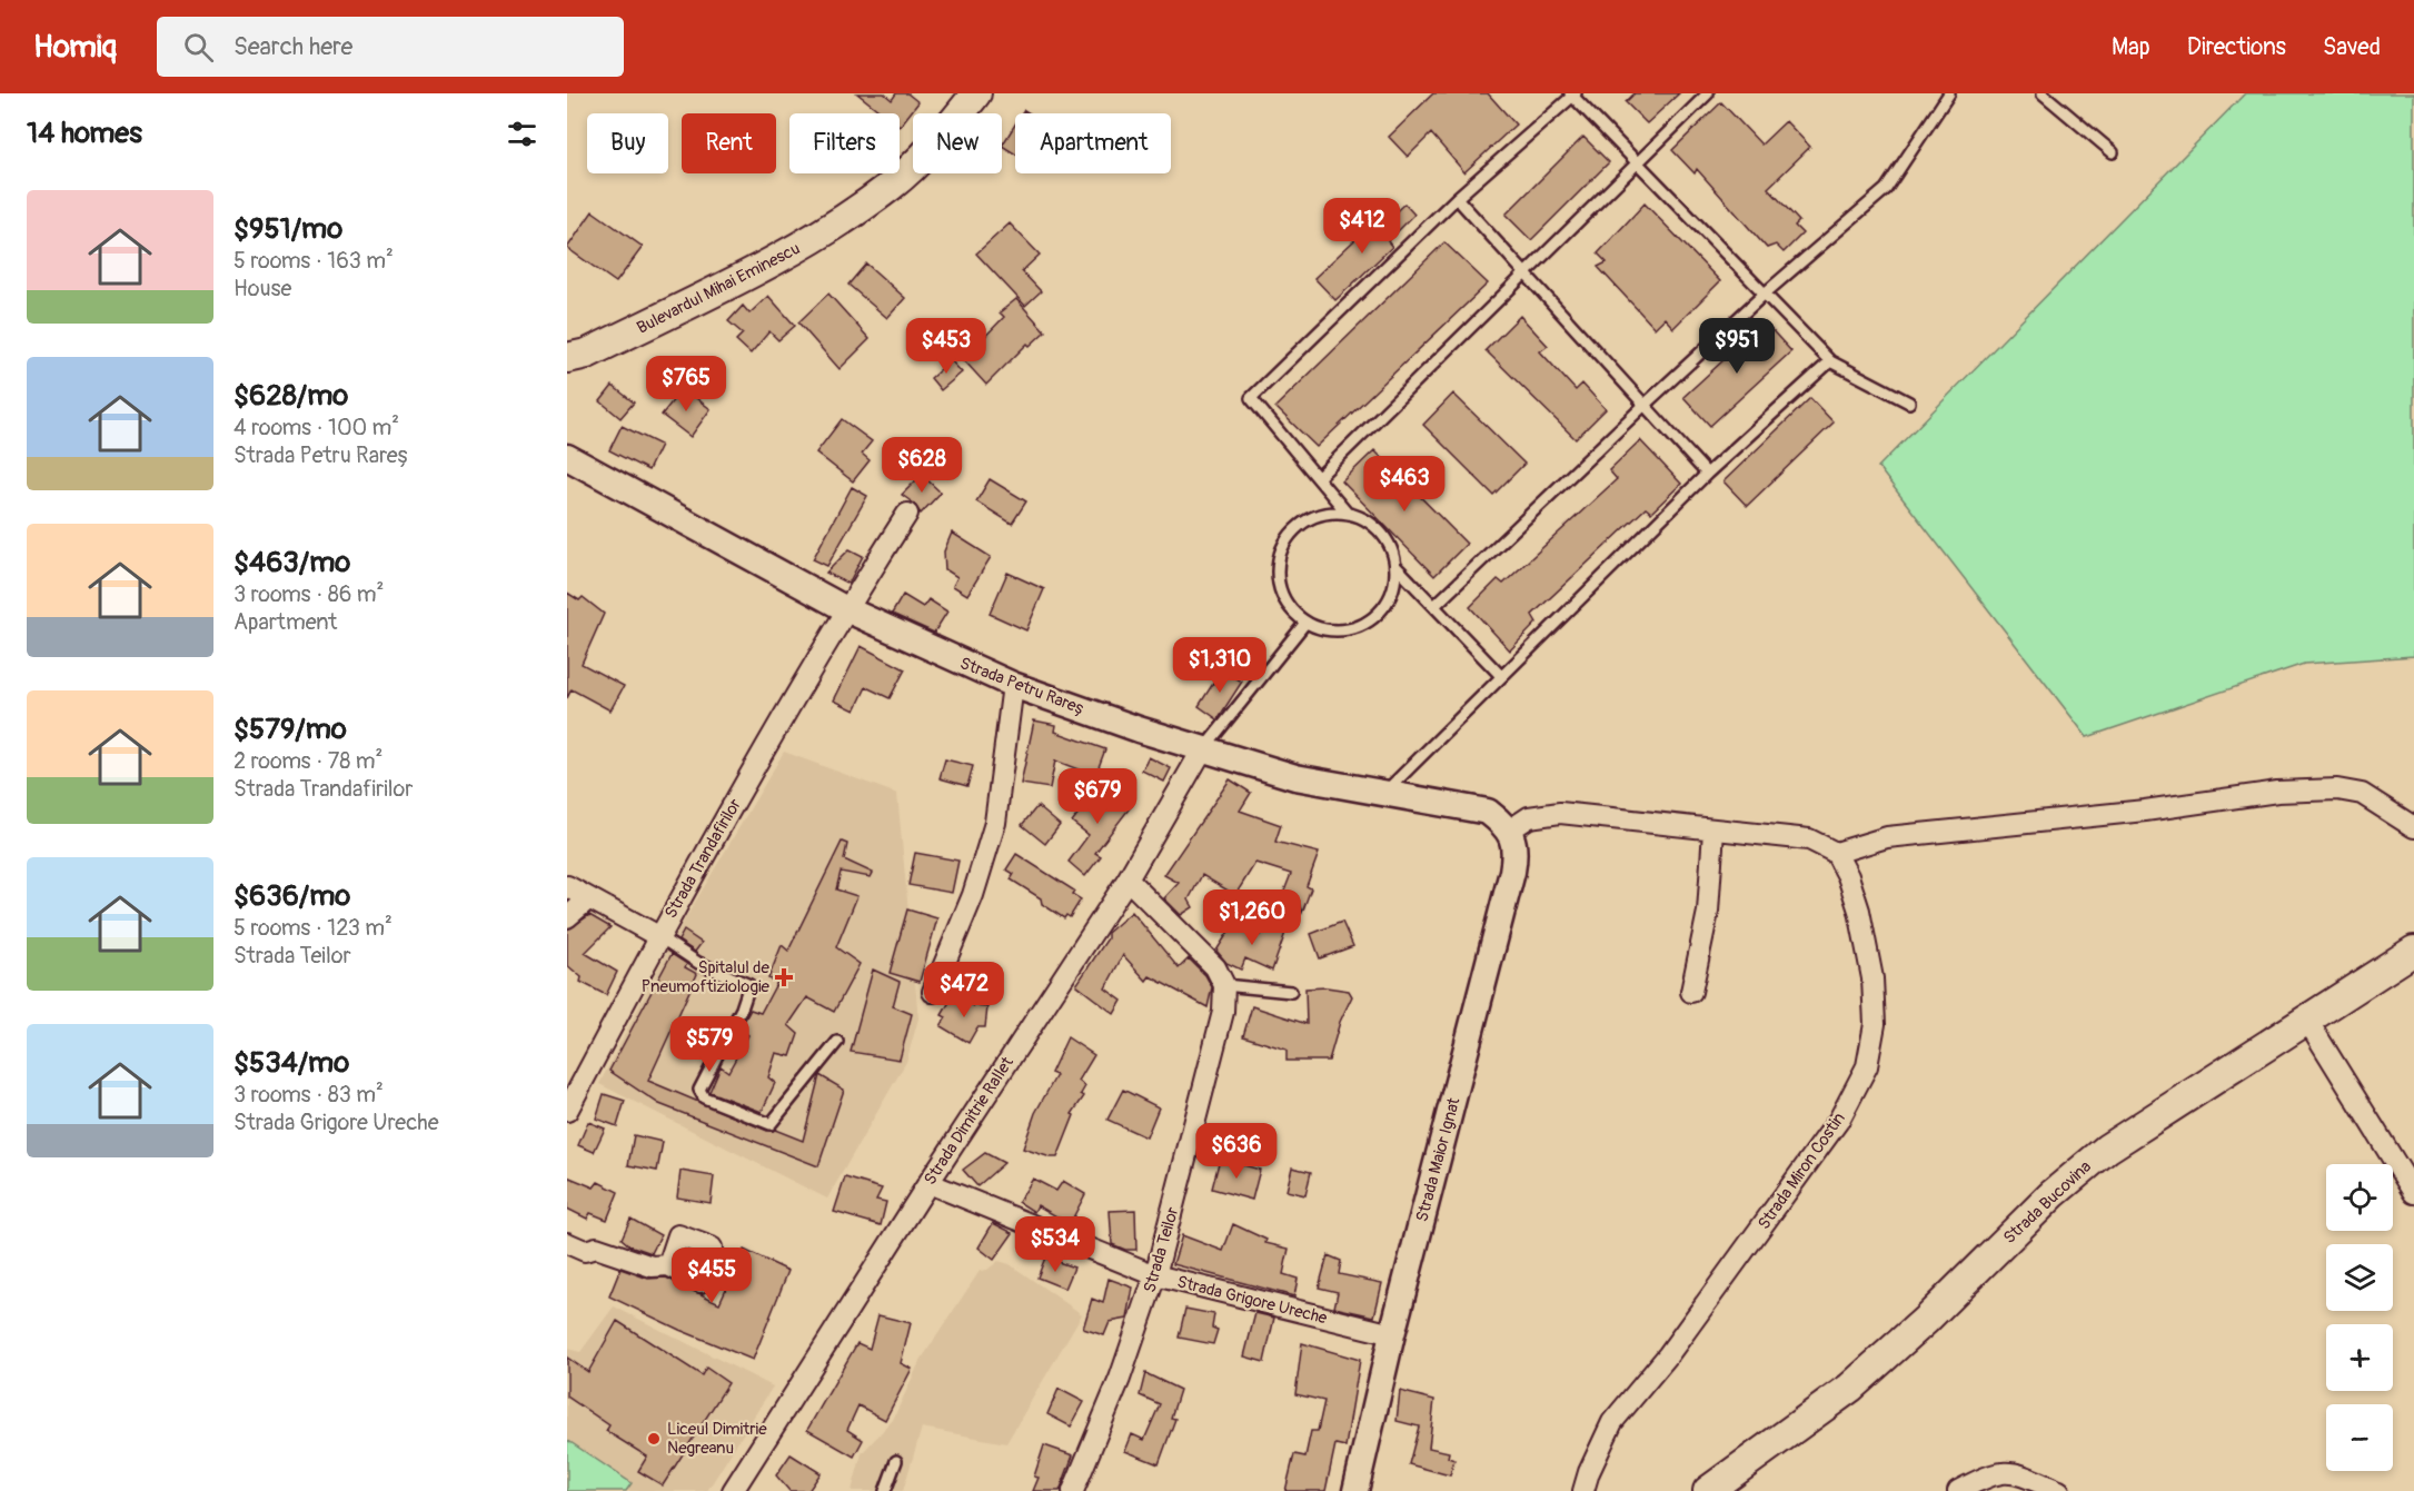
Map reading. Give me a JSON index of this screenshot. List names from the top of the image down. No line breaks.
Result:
{"streets":{"main road":["Bulevardul Mihai Eminescu","Strada Bucovina"],"street":["Strada Petru Rareș","Strada Trandafirilor","Strada Dimitrie Rallet","Strada Maior Ignat","Strada Miron Costin","Strada Teilor","Strada Grigore Ureche"]},"crossings":[["Strada Petru Rareș","Strada Trandafirilor"],["Strada Petru Rareș","Strada Dimitrie Rallet"],["Strada Petru Rareș","Strada Maior Ignat"],["Strada Dimitrie Rallet","Strada Grigore Ureche"],["Strada Maior Ignat","Strada Grigore Ureche"],["Strada Teilor","Strada Grigore Ureche"]],"places":{"health":["Spitalul de Pneumoftiziologie"],"other":["Liceul Dimitrie Negreanu"]},"page":{"header":"Homiq","search":"Search here","nav":["Map","Directions","Saved"],"heading":"14 homes","chip":["Buy","Rent","Filters","New","Apartment"],"list":[{"name":"$951/mo","note":"5 rooms · 163 m² · House"},{"name":"$628/mo","note":"4 rooms · 100 m² · Strada Petru Rareș"},{"name":"$463/mo","note":"3 rooms · 86 m² · Apartment"},{"name":"$579/mo","note":"2 rooms · 78 m² · Strada Trandafirilor"},{"name":"$636/mo","note":"5 rooms · 123 m² · Strada Teilor"},{"name":"$534/mo","note":"3 rooms · 83 m² · Strada Grigore Ureche"}],"price":["$412","$453","$951","$765","$628","$463","$1,310","$679","$1,260","$472","$579","$636","$534","$455"],"map_buttons":["+","−"]}}
